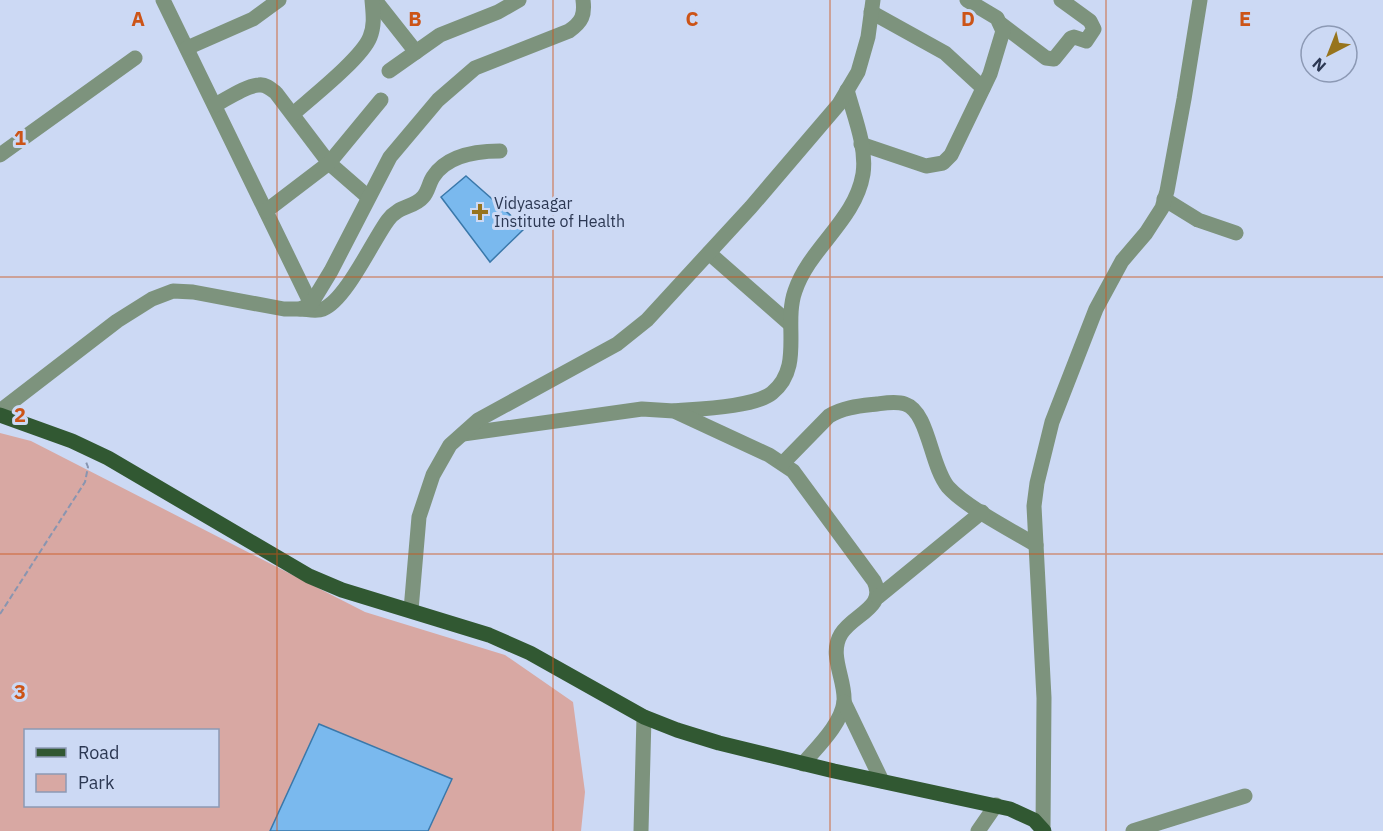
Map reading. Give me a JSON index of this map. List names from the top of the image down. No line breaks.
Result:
{"places":{"health":["Vidyasagar Institute of Health"]},"legend":["Road","Park"],"north":"bottom left","grid":{"columns":["A","B","C","D","E"],"rows":["1","2","3"]}}
